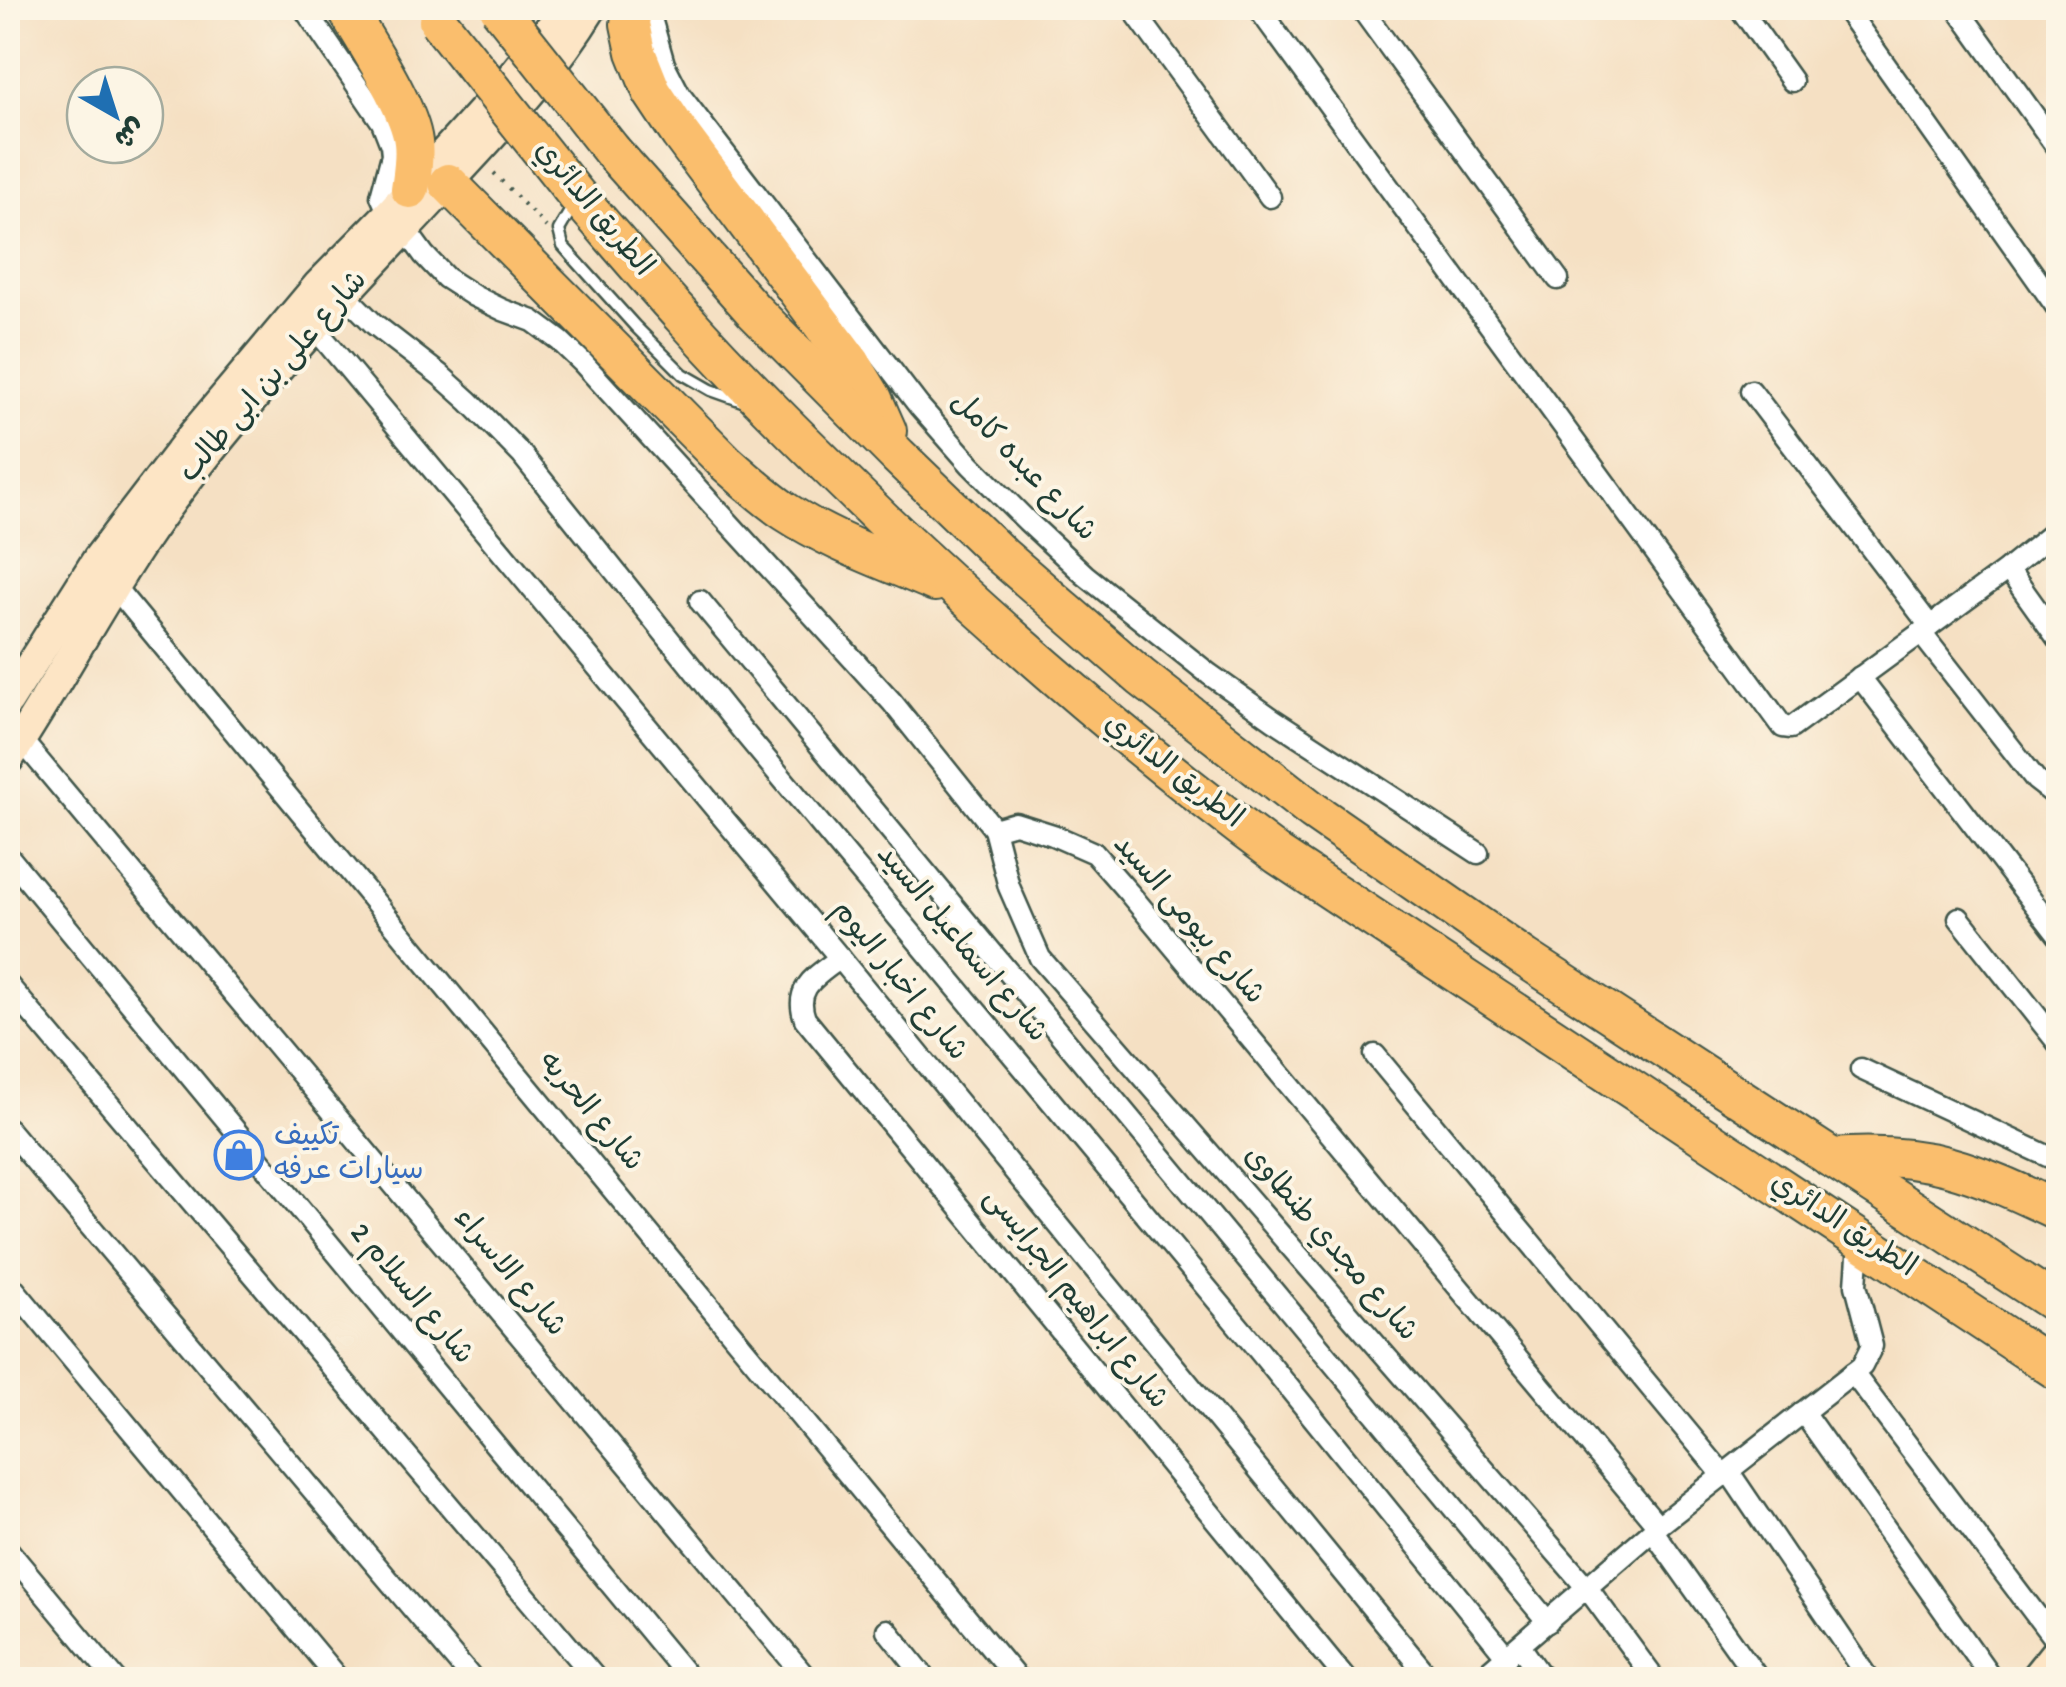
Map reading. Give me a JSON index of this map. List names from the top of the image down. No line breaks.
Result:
{"streets":{"highway":["الطريق الدائري"],"street":["شارع على بن ابى طالب","شارع عبده كامل","شارع بيومى السيد","شارع اسماعيل السيد","شارع اخبار اليوم","شارع الحريه","شارع مجدي طنطاوى","شارع الاسراء","شارع السلام 2","شارع ابراهيم الجرايسى"]},"crossings":[["شارع على بن ابى طالب","شارع اسماعيل السيد"],["شارع على بن ابى طالب","شارع اخبار اليوم"],["شارع على بن ابى طالب","شارع الحريه"],["شارع على بن ابى طالب","شارع الاسراء"],["شارع بيومى السيد","شارع مجدي طنطاوى"],["شارع اخبار اليوم","شارع ابراهيم الجرايسى"]],"places":{"shop":["تكييف سيارات عرفه"]},"north":"bottom right"}
